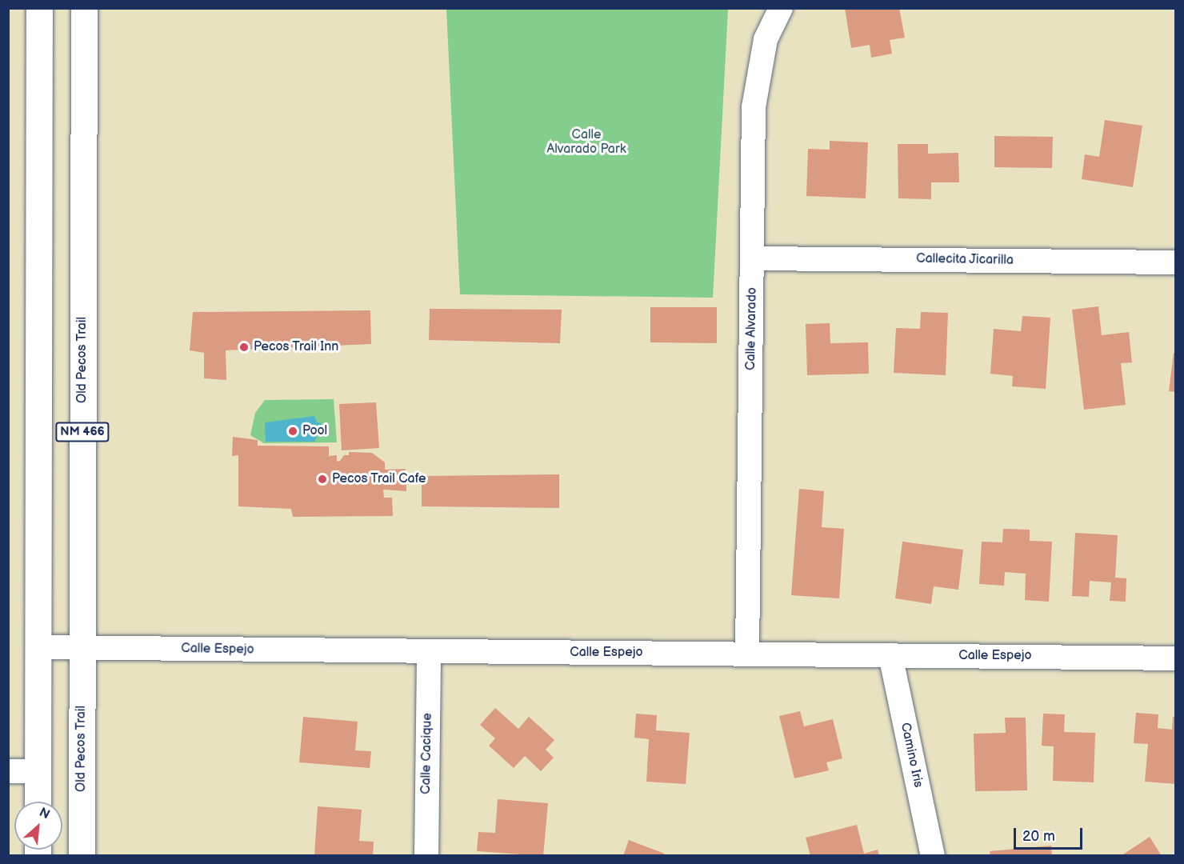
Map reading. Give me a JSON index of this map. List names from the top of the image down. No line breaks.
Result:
{"streets":{"main road":["Old Pecos Trail","NM 466"],"street":["Callecita Jicarilla","Calle Alvarado","Calle Espejo","Calle Cacique","Camino Iris"]},"crossings":[["Callecita Jicarilla","Calle Alvarado"],["Calle Alvarado","Calle Espejo"],["Old Pecos Trail","Calle Espejo"],["NM 466","Calle Espejo"],["Calle Espejo","Calle Cacique"],["Calle Espejo","Camino Iris"]],"parks":["Calle Alvarado Park"],"places":["Pecos Trail Inn","Pool","Pecos Trail Cafe"],"scale_bar":"20 m","north":"top right"}
